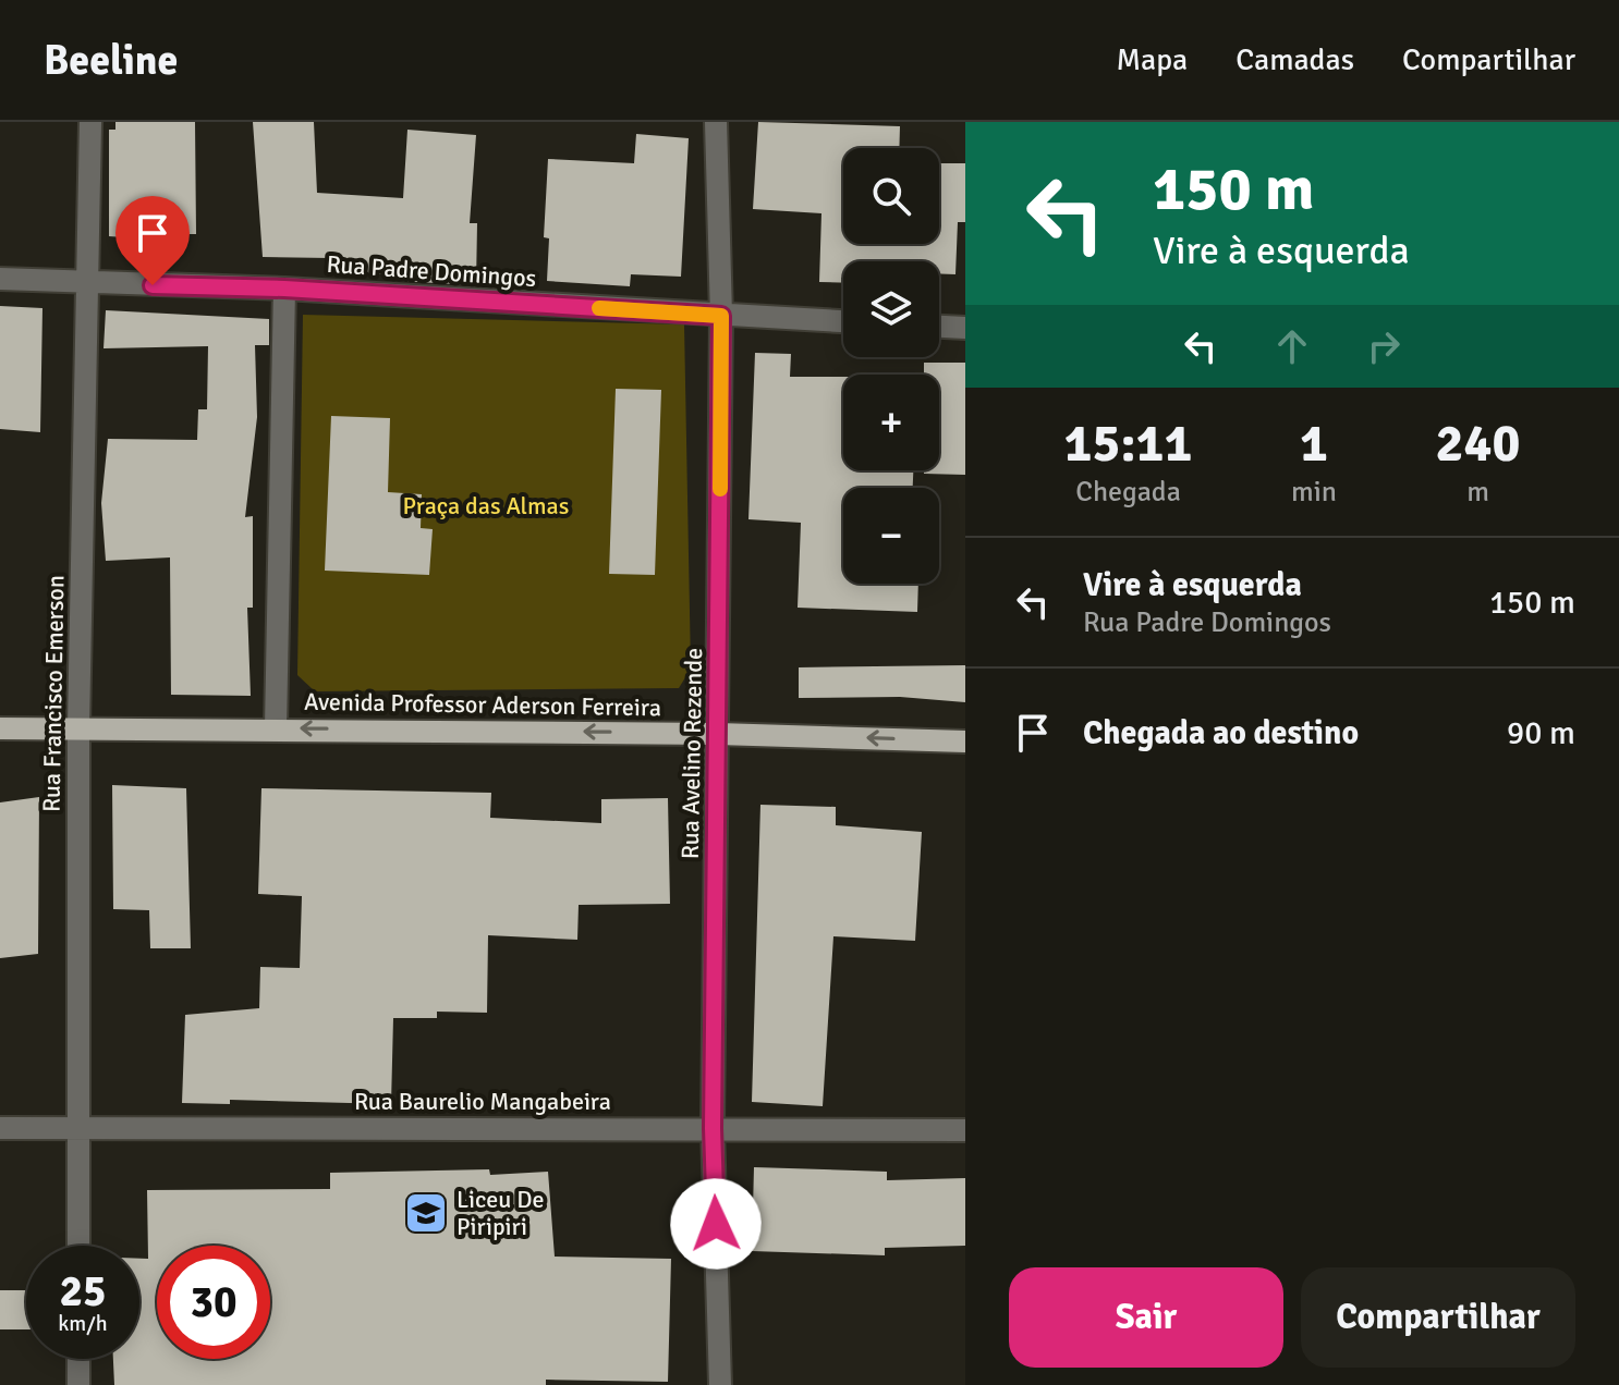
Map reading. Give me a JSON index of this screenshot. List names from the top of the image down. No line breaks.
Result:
{"streets":{"main road":["Avenida Professor Aderson Ferreira"],"street":["Rua Padre Domingos","Rua Francisco Emerson","Rua Avelino Rezende","Rua Baurelio Mangabeira"]},"crossings":[["Rua Padre Domingos","Rua Francisco Emerson"],["Rua Padre Domingos","Rua Avelino Rezende"],["Rua Francisco Emerson","Avenida Professor Aderson Ferreira"],["Rua Francisco Emerson","Rua Baurelio Mangabeira"],["Avenida Professor Aderson Ferreira","Rua Avelino Rezende"],["Rua Avelino Rezende","Rua Baurelio Mangabeira"]],"one_way":["Avenida Professor Aderson Ferreira"],"parks":["Praça das Almas"],"places":{"school or university":["Liceu De Piripiri"]},"page":{"header":"Beeline","nav":["Mapa","Camadas","Compartilhar"],"turn":["150 m","Vire à esquerda"],"map_buttons":["+","−"],"eta":["15:11","Chegada","1","min","240","m"],"list":[{"name":"Vire à esquerda","note":"Rua Padre Domingos","value":"150 m"},{"name":"Chegada ao destino","value":"90 m"}],"speed":"25 km/h","limit":"30","buttons":["Sair","Compartilhar"]}}
